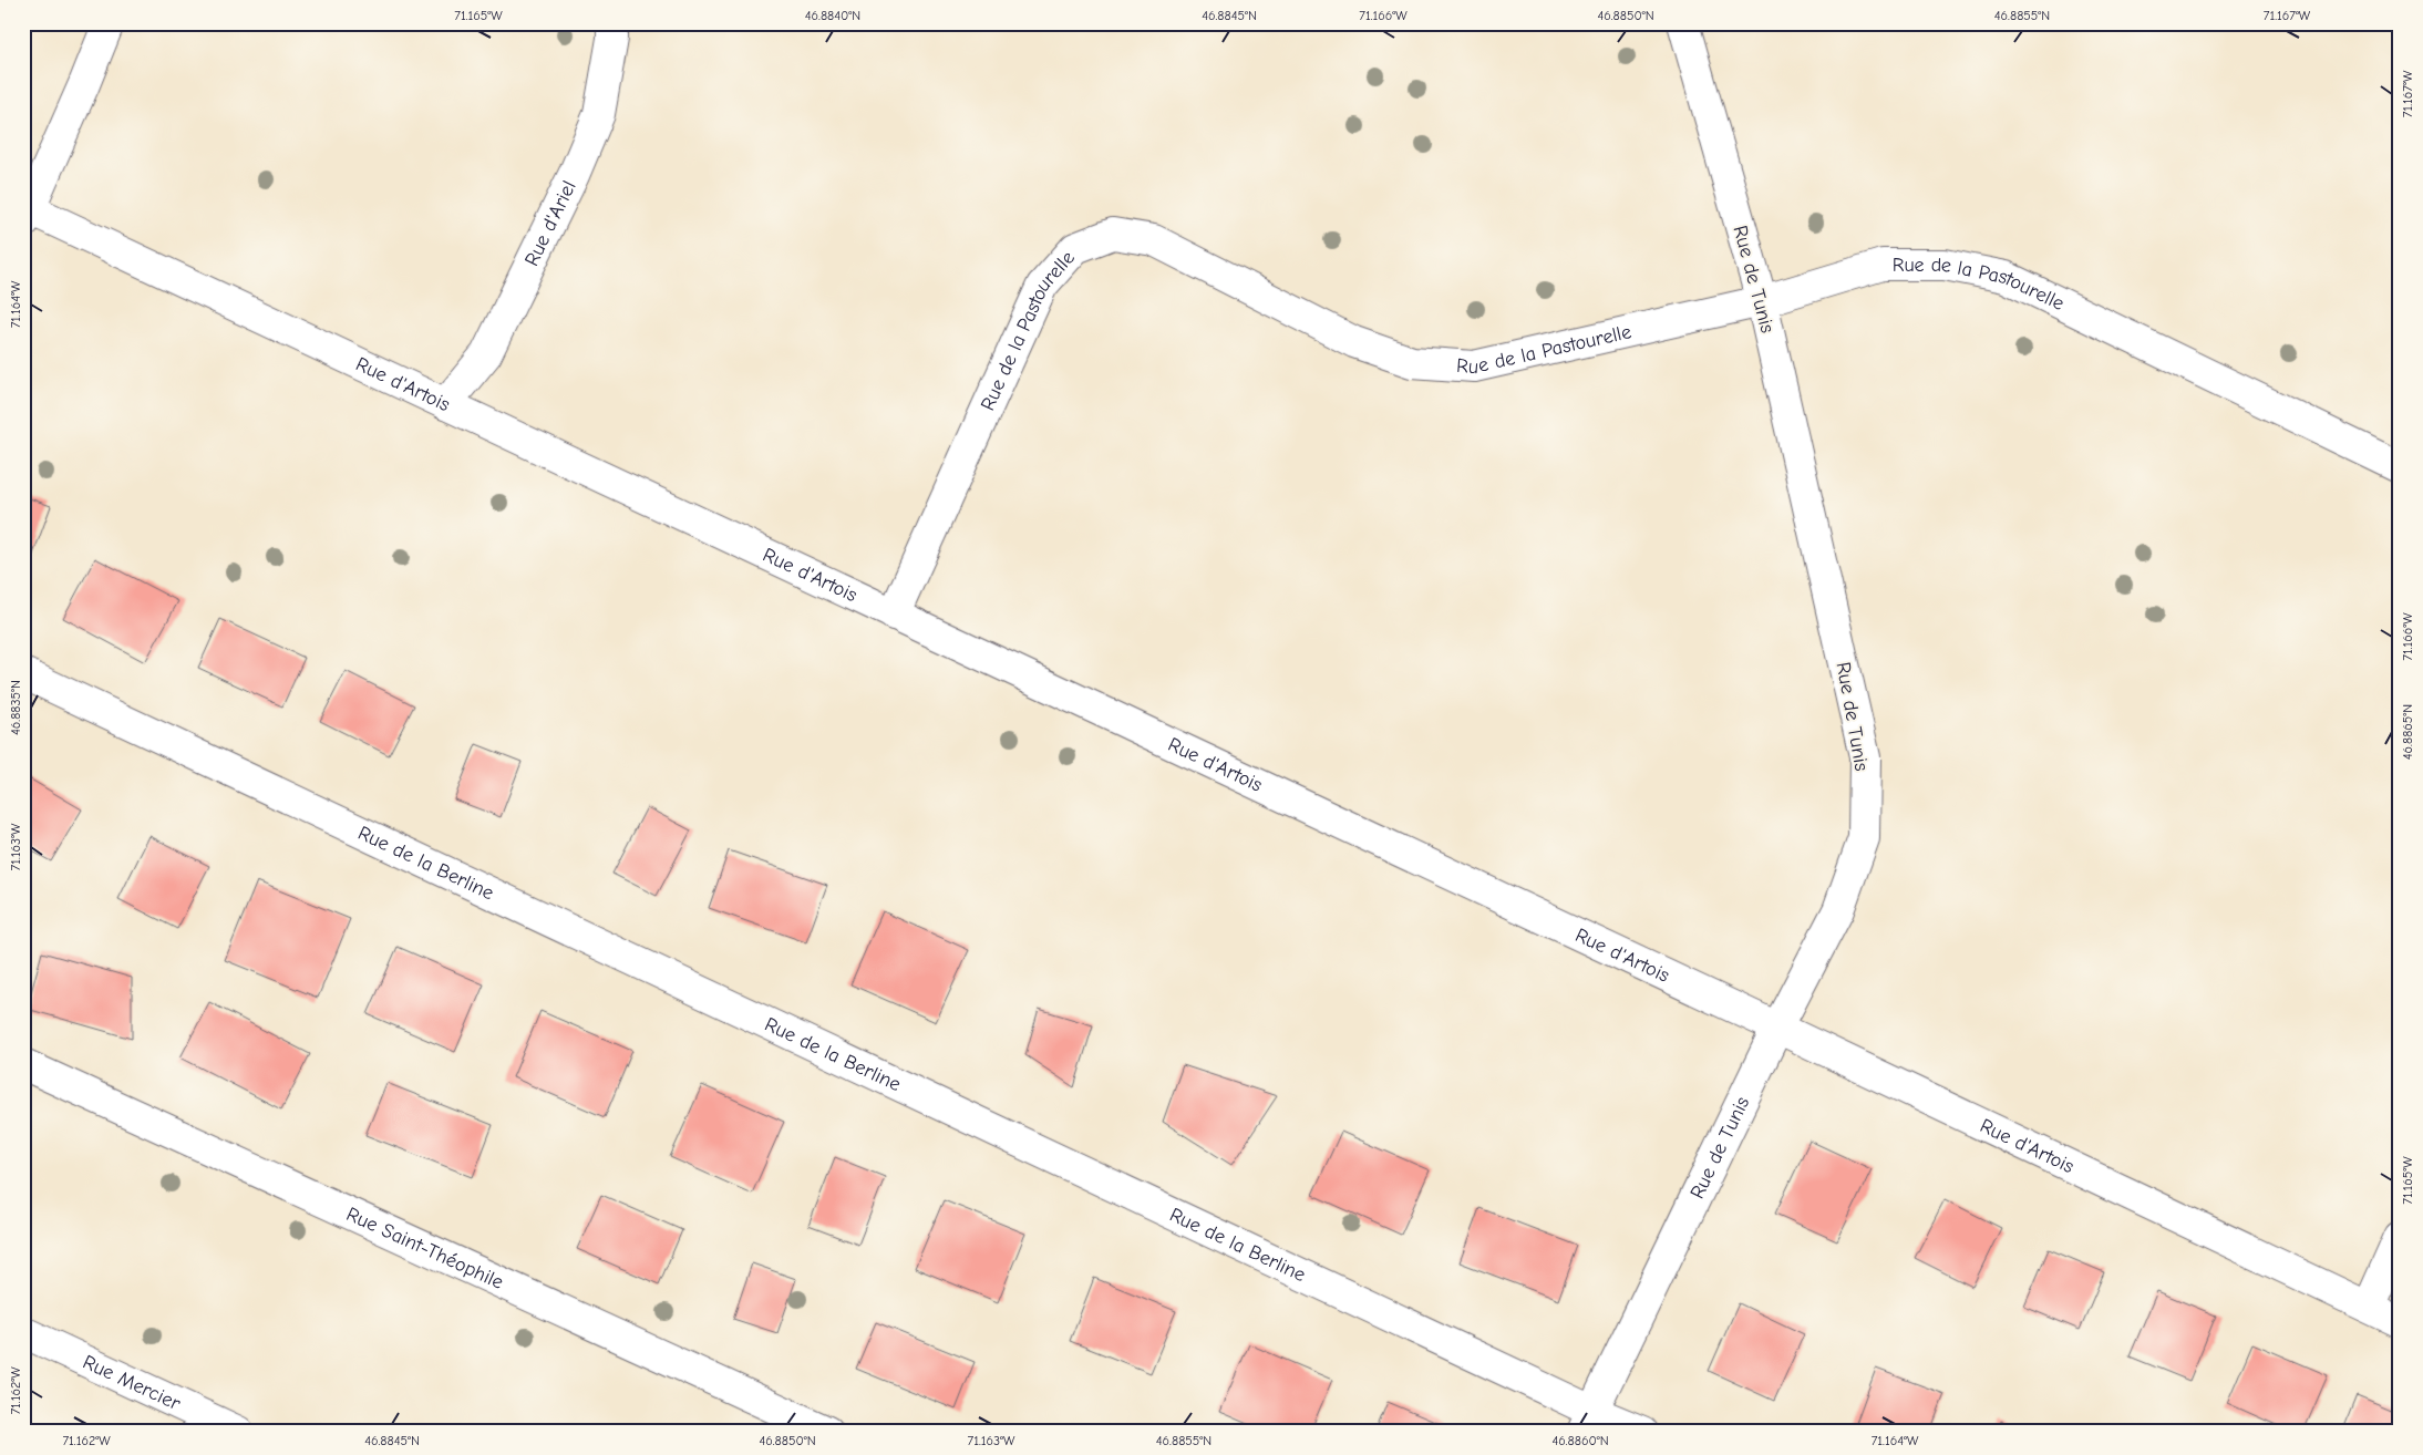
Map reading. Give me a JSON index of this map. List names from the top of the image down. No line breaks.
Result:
{"streets":{"street":["Rue d'Ariel","Rue de Tunis","Rue de la Pastourelle","Rue d'Artois","Rue de la Berline","Rue Saint-Théophile","Rue Mercier"]},"crossings":[["Rue d'Ariel","Rue d'Artois"],["Rue de Tunis","Rue de la Pastourelle"],["Rue de Tunis","Rue d'Artois"],["Rue de Tunis","Rue de la Berline"],["Rue de la Pastourelle","Rue d'Artois"]],"coordinates":["71.165°W","46.8840°N","46.8845°N","71.166°W","46.8850°N","46.8855°N","71.167°W","71.164°W","46.8835°N","46.8865°N","71.163°W","71.162°W","46.8860°N"]}
